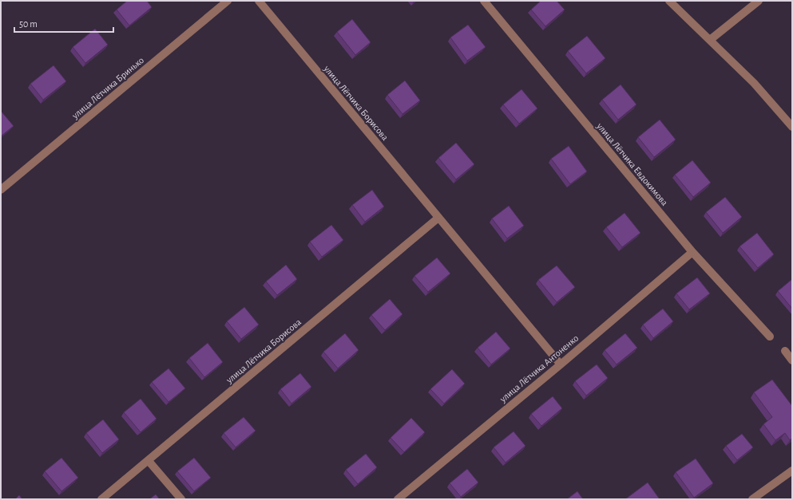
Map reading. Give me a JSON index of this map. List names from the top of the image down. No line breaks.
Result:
{"streets":{"street":["улица Лётчика Бринько","улица Лётчика Борисова","улица Лётчика Евдокимова","улица Лётчика Антоненко"]},"crossings":[["улица Лётчика Борисова","улица Лётчика Антоненко"],["улица Лётчика Евдокимова","улица Лётчика Антоненко"]],"scale_bar":"50 m"}
